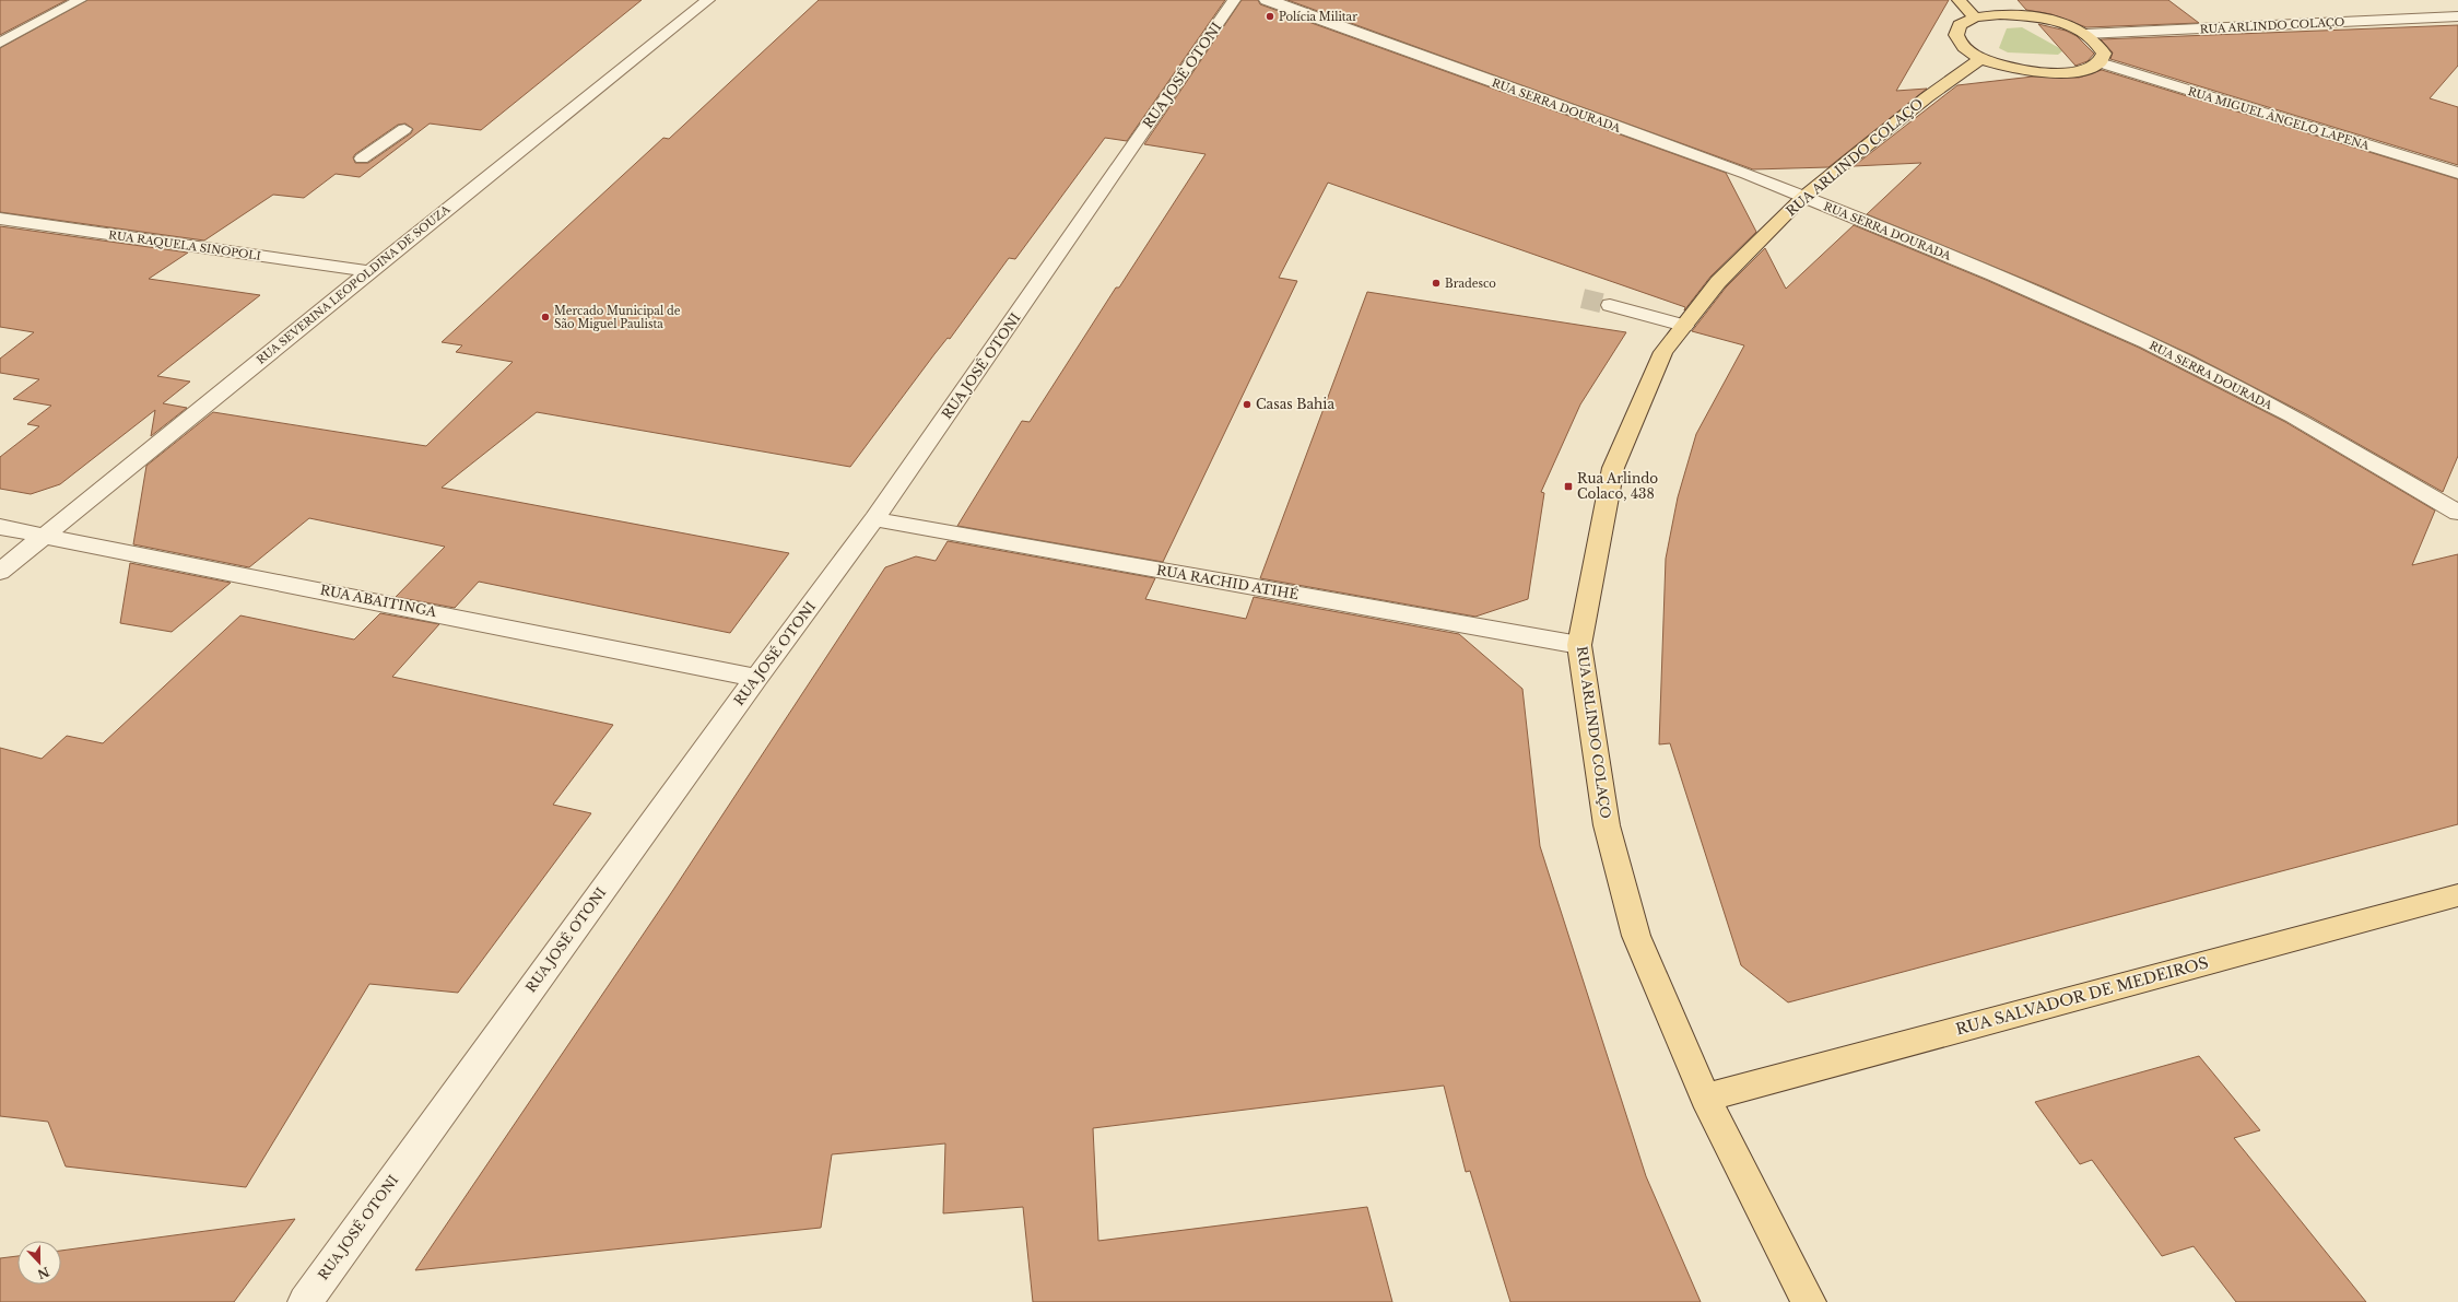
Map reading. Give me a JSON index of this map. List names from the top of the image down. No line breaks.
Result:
{"streets":{"main road":["RUA ARLINDO COLAÇO","RUA SALVADOR DE MEDEIROS"],"street":["RUA JOSÉ OTONI","RUA SERRA DOURADA","RUA MIGUEL ÂNGELO LAPENA","RUA RAQUELA SINOPOLI","RUA SEVERINA LEOPOLDINA DE SOUZA","RUA RACHID ATIHÉ","RUA ABAITINGA"]},"crossings":[["RUA ARLINDO COLAÇO","RUA SERRA DOURADA"],["RUA ARLINDO COLAÇO","RUA RACHID ATIHÉ"],["RUA ARLINDO COLAÇO","RUA SALVADOR DE MEDEIROS"],["RUA JOSÉ OTONI","RUA RACHID ATIHÉ"],["RUA JOSÉ OTONI","RUA ABAITINGA"],["RUA RAQUELA SINOPOLI","RUA SEVERINA LEOPOLDINA DE SOUZA"],["RUA SEVERINA LEOPOLDINA DE SOUZA","RUA ABAITINGA"]],"places":{"other":["Polícia Militar","Bradesco","Mercado Municipal de São Miguel Paulista","Casas Bahia"],"transit":["Rua Arlindo Colaco, 438"]},"north":"bottom"}
